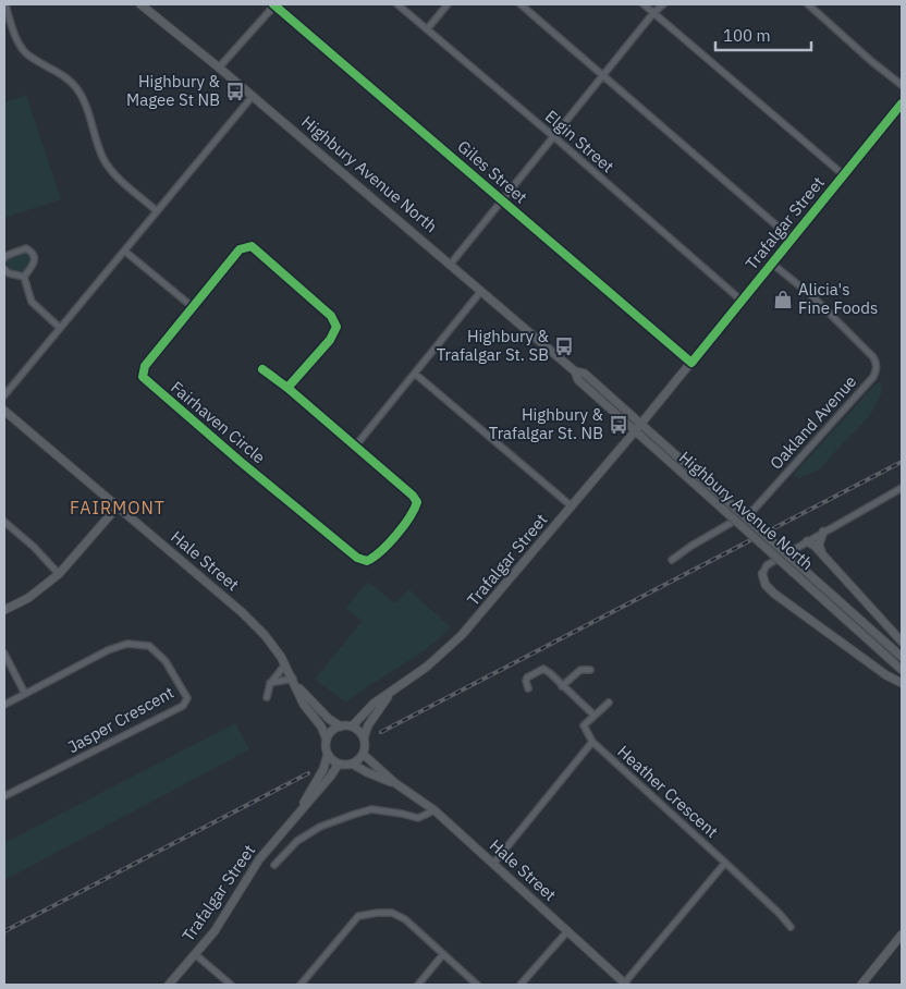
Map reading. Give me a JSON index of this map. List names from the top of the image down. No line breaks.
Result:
{"streets":{"main road":["Highbury Avenue North","Trafalgar Street","Hale Street"],"street":["Elgin Street","Giles Street","Fairhaven Circle","Oakland Avenue","Jasper Crescent","Heather Crescent"]},"crossings":[["Elgin Street","Trafalgar Street"],["Giles Street","Trafalgar Street"],["Highbury Avenue North","Trafalgar Street"],["Trafalgar Street","Oakland Avenue"],["Trafalgar Street","Hale Street"]],"districts":["FAIRMONT"],"places":{"bus stop":["Highbury & Magee St NB","Highbury & Trafalgar St. SB","Highbury & Trafalgar St. NB"],"shop":["Alicia's Fine Foods"]},"scale_bar":"100 m"}
